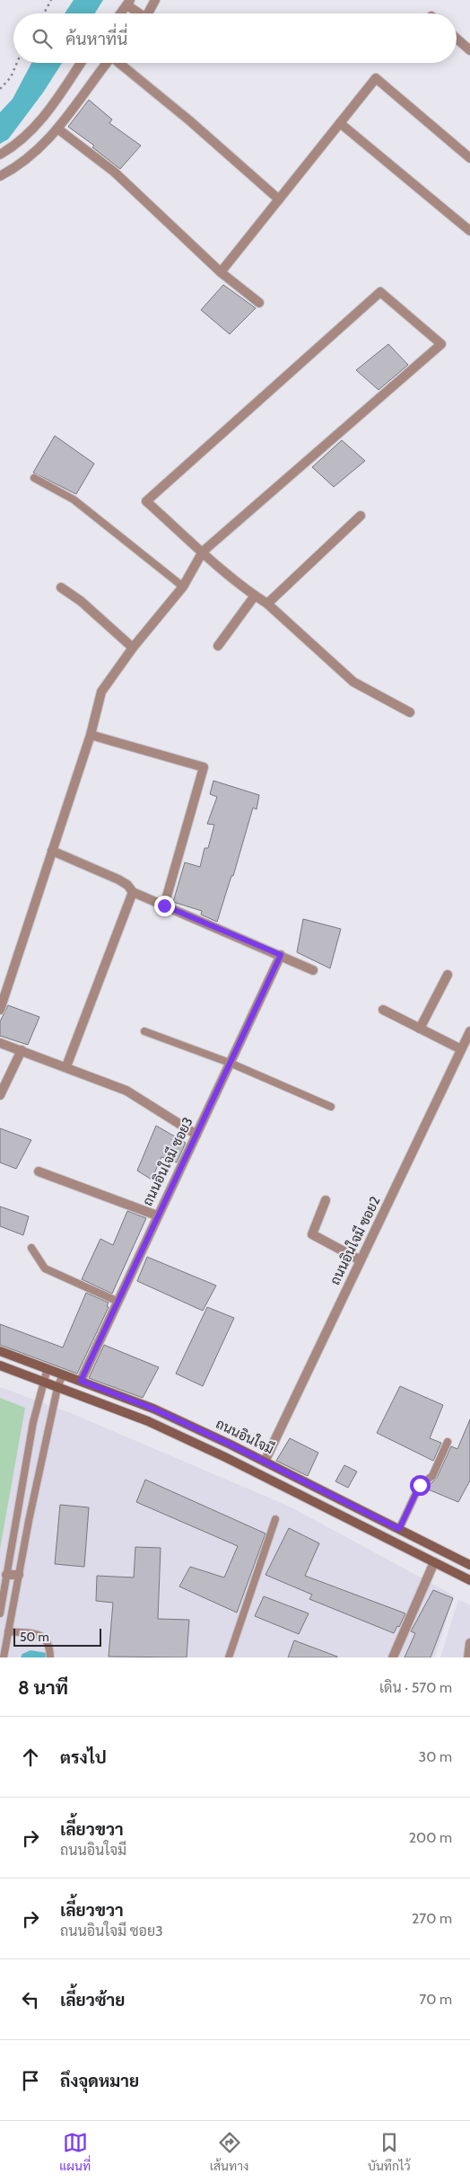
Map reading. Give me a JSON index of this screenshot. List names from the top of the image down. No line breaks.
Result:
{"streets":{"main road":["ถนนอินใจมี"],"street":["ถนนอินใจมี ซอย3","ถนนอินใจมี ซอย2"]},"crossings":[["ถนนอินใจมี ซอย3","ถนนอินใจมี"],["ถนนอินใจมี ซอย2","ถนนอินใจมี"]],"scale_bar":"50 m","page":{"search":"ค้นหาที่นี่","scale":"50 m","heading":["8 นาที","เดิน · 570 m"],"list":[["ตรงไป","30 m"],["เลี้ยวขวา","ถนนอินใจมี","200 m"],["เลี้ยวขวา","ถนนอินใจมี ซอย3","270 m"],["เลี้ยวซ้าย","70 m"],"ถึงจุดหมาย"],"nav":["แผนที่","เส้นทาง","บันทึกไว้"]}}
